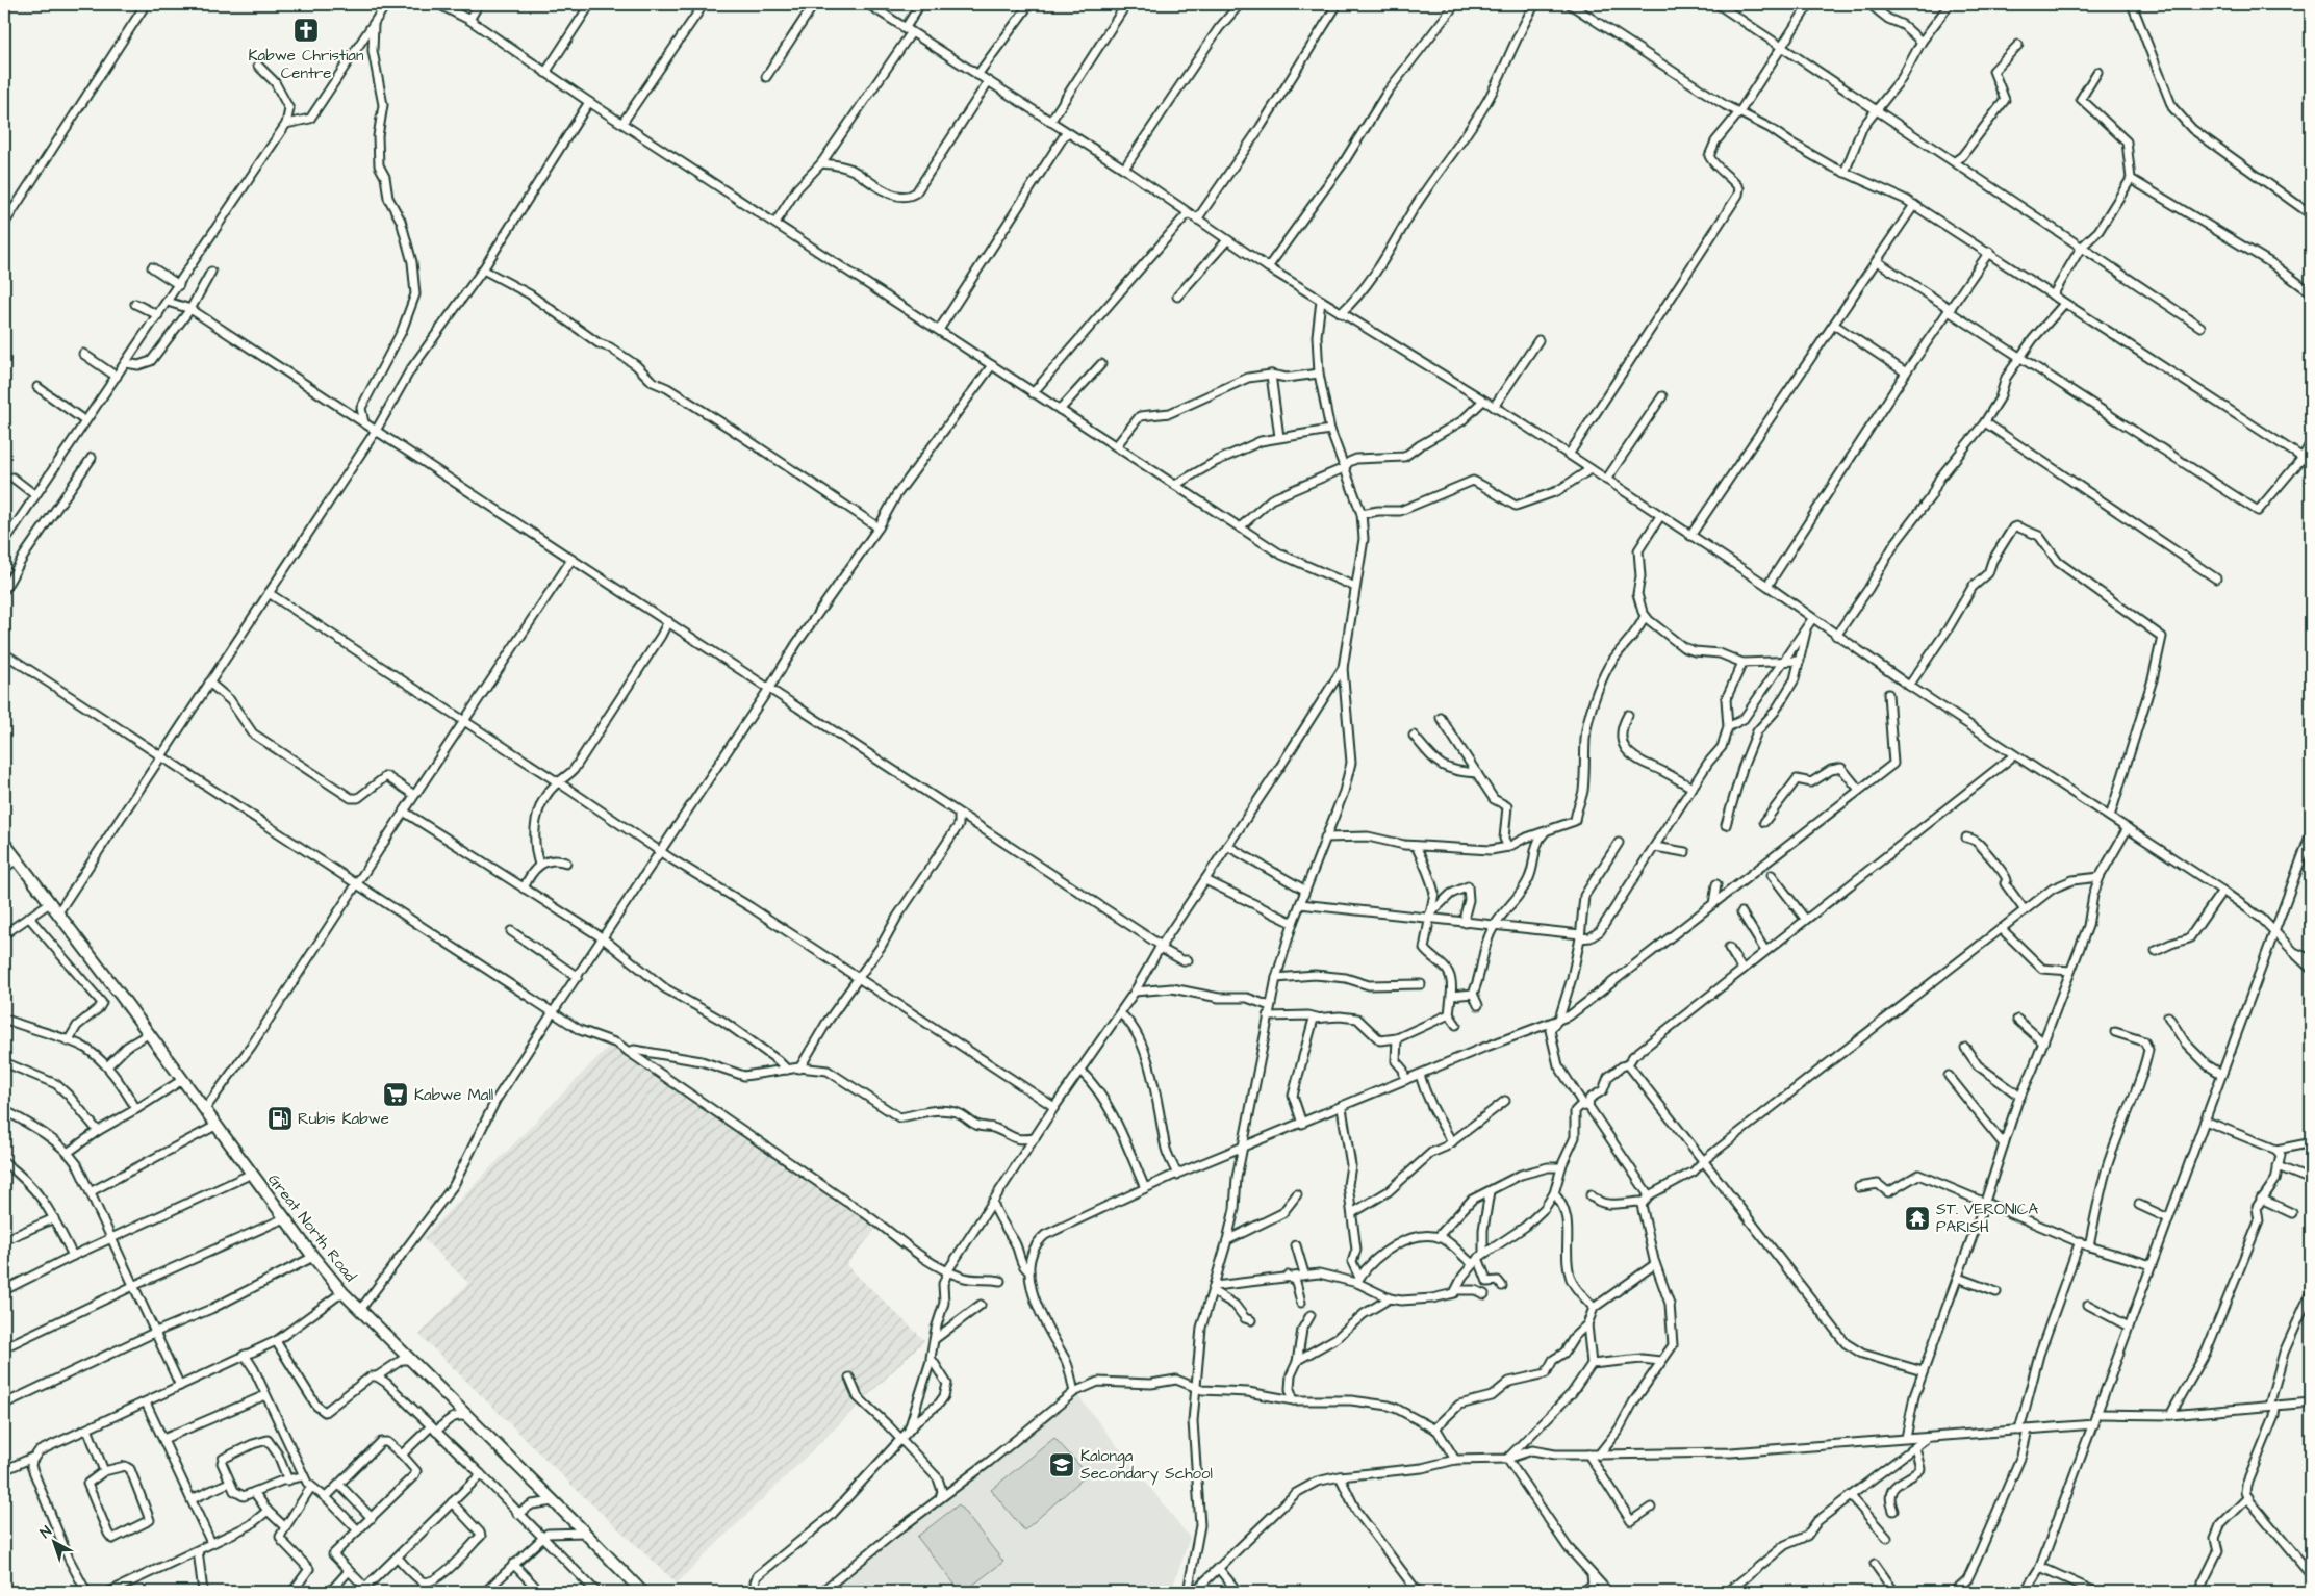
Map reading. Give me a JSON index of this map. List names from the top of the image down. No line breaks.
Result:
{"streets":{"highway":["Great North Road"]},"places":{"church":["Kabwe Christian Centre"],"supermarket":["Kabwe Mall"],"fuel station":["Rubis Kabwe"],"temple":["ST. VERONICA PARISH"],"school or university":["Kalonga Secondary School"]},"north":"top left"}
